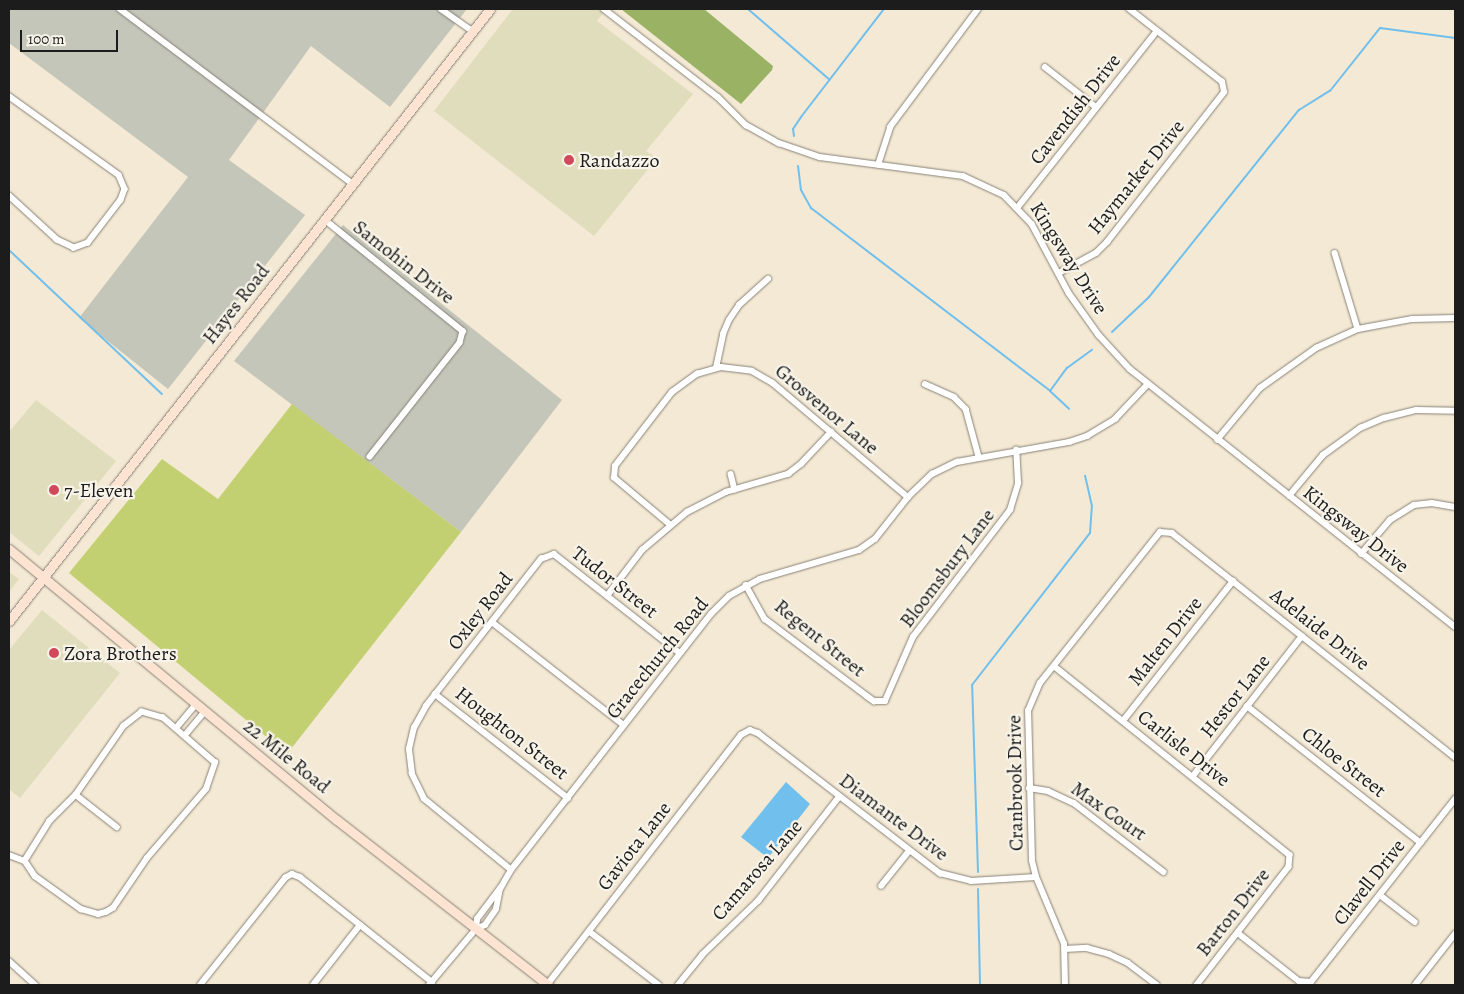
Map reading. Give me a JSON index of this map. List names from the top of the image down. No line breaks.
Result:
{"streets":{"main road":["Hayes Road","22 Mile Road"],"street":["Cavendish Drive","Haymarket Drive","Kingsway Drive","Samohin Drive","Grosvenor Lane","Bloomsbury Lane","Tudor Street","Oxley Road","Adelaide Drive","Regent Street","Malten Drive","Gracechurch Road","Hestor Lane","Houghton Street","Carlisle Drive","Chloe Street","Cranbrook Drive","Max Court","Diamante Drive","Gaviota Lane","Camarosa Lane","Clavell Drive","Barton Drive"]},"crossings":[["Cavendish Drive","Haymarket Drive"],["Cavendish Drive","Kingsway Drive"],["Haymarket Drive","Kingsway Drive"],["Kingsway Drive","Gracechurch Road"],["Samohin Drive","Hayes Road"],["Hayes Road","22 Mile Road"],["Grosvenor Lane","Gracechurch Road"],["Bloomsbury Lane","Regent Street"],["Bloomsbury Lane","Gracechurch Road"],["Tudor Street","Oxley Road"],["Tudor Street","Gracechurch Road"],["Oxley Road","Gracechurch Road"],["Oxley Road","Houghton Street"],["Adelaide Drive","Malten Drive"],["Adelaide Drive","Hestor Lane"],["Adelaide Drive","Cranbrook Drive"],["Regent Street","Gracechurch Road"],["Malten Drive","Carlisle Drive"],["Gracechurch Road","Houghton Street"],["Gracechurch Road","22 Mile Road"],["Hestor Lane","Carlisle Drive"],["Hestor Lane","Chloe Street"],["Carlisle Drive","Cranbrook Drive"],["Carlisle Drive","Barton Drive"],["22 Mile Road","Gaviota Lane"],["Chloe Street","Clavell Drive"],["Cranbrook Drive","Max Court"],["Cranbrook Drive","Diamante Drive"],["Diamante Drive","Gaviota Lane"],["Diamante Drive","Camarosa Lane"],["Clavell Drive","Barton Drive"]],"places":["Randazzo","7-Eleven","Zora Brothers"],"scale_bar":"100 m"}
